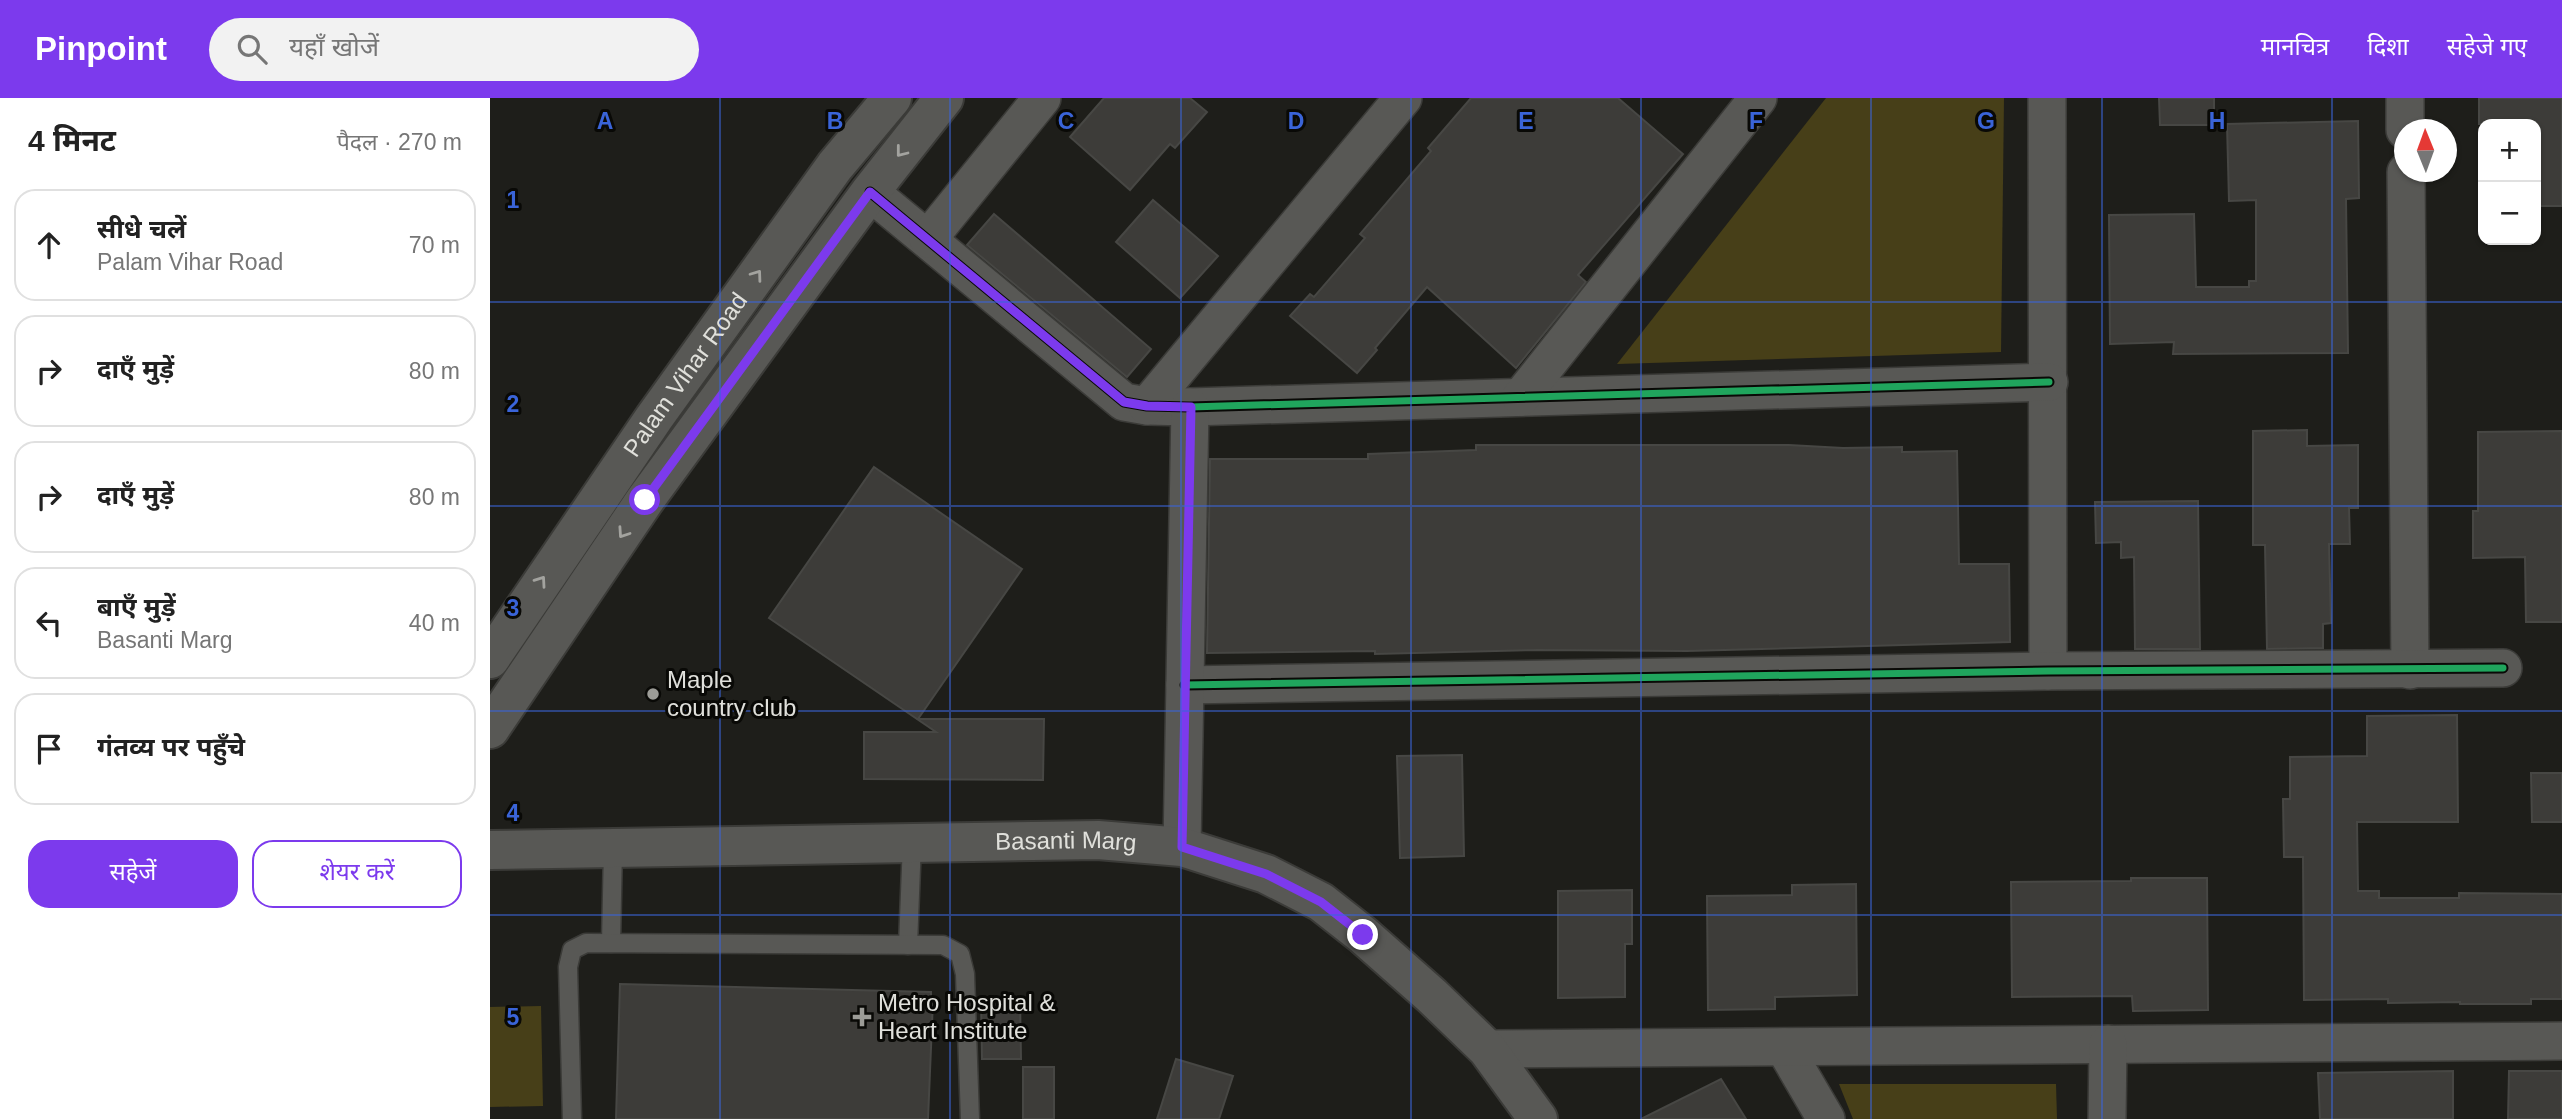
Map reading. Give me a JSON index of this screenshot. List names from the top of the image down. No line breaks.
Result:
{"streets":{"street":["Palam Vihar Road","Basanti Marg"]},"places":{"other":["Maple country club"],"health":["Metro Hospital & Heart Institute"]},"north":"top","page":{"header":"Pinpoint","search":"यहाँ खोजें","nav":["मानचित्र","दिशा","सहेजे गए"],"heading":["4 मिनट","पैदल · 270 m"],"map_buttons":["+","−"],"list":[["सीधे चलें","Palam Vihar Road","70 m"],["दाएँ मुड़ें","80 m"],["दाएँ मुड़ें","80 m"],["बाएँ मुड़ें","Basanti Marg","40 m"],"गंतव्य पर पहुँचे"],"buttons":["सहेजें","शेयर करें"]},"grid":{"columns":["A","B","C","D","E","F","G","H"],"rows":["1","2","3","4","5"]}}
